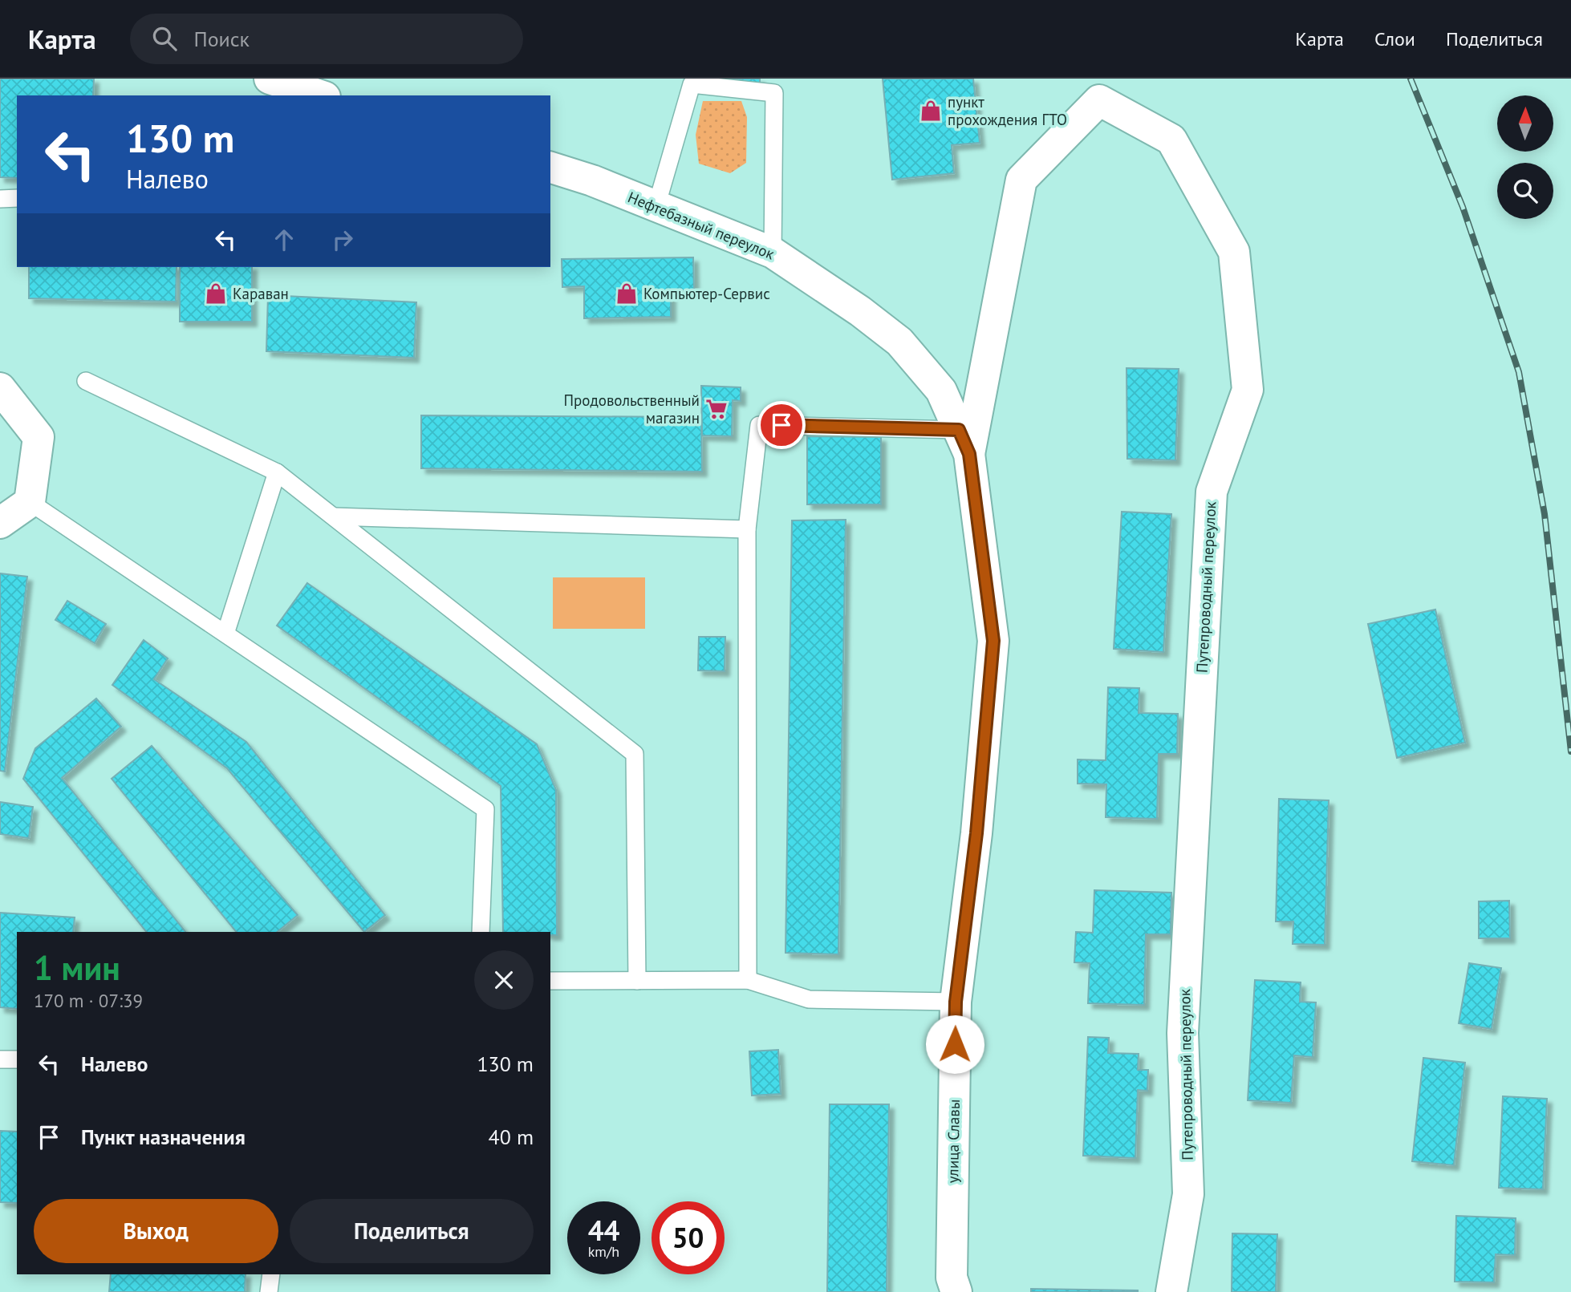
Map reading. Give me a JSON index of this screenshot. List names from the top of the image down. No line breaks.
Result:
{"streets":{"street":["Нефтебазный переулок","Путепроводный переулок","улица Славы"]},"crossings":[["Нефтебазный переулок","Путепроводный переулок"],["Нефтебазный переулок","улица Славы"],["Путепроводный переулок","улица Славы"]],"places":{"shop":["пункт прохождения ГТО","Караван","Компьютер-Сервис"],"supermarket":["Продовольственный магазин"]},"north":"top","page":{"header":"Карта","search":"Поиск","nav":["Карта","Слои","Поделиться"],"turn":["130 m","Налево"],"heading":["1 мин","170 m · 07:39"],"list":[{"name":"Налево","value":"130 m"},{"name":"Пункт назначения","value":"40 m"}],"buttons":["Выход","Поделиться"],"speed":"44 km/h","limit":"50"}}
